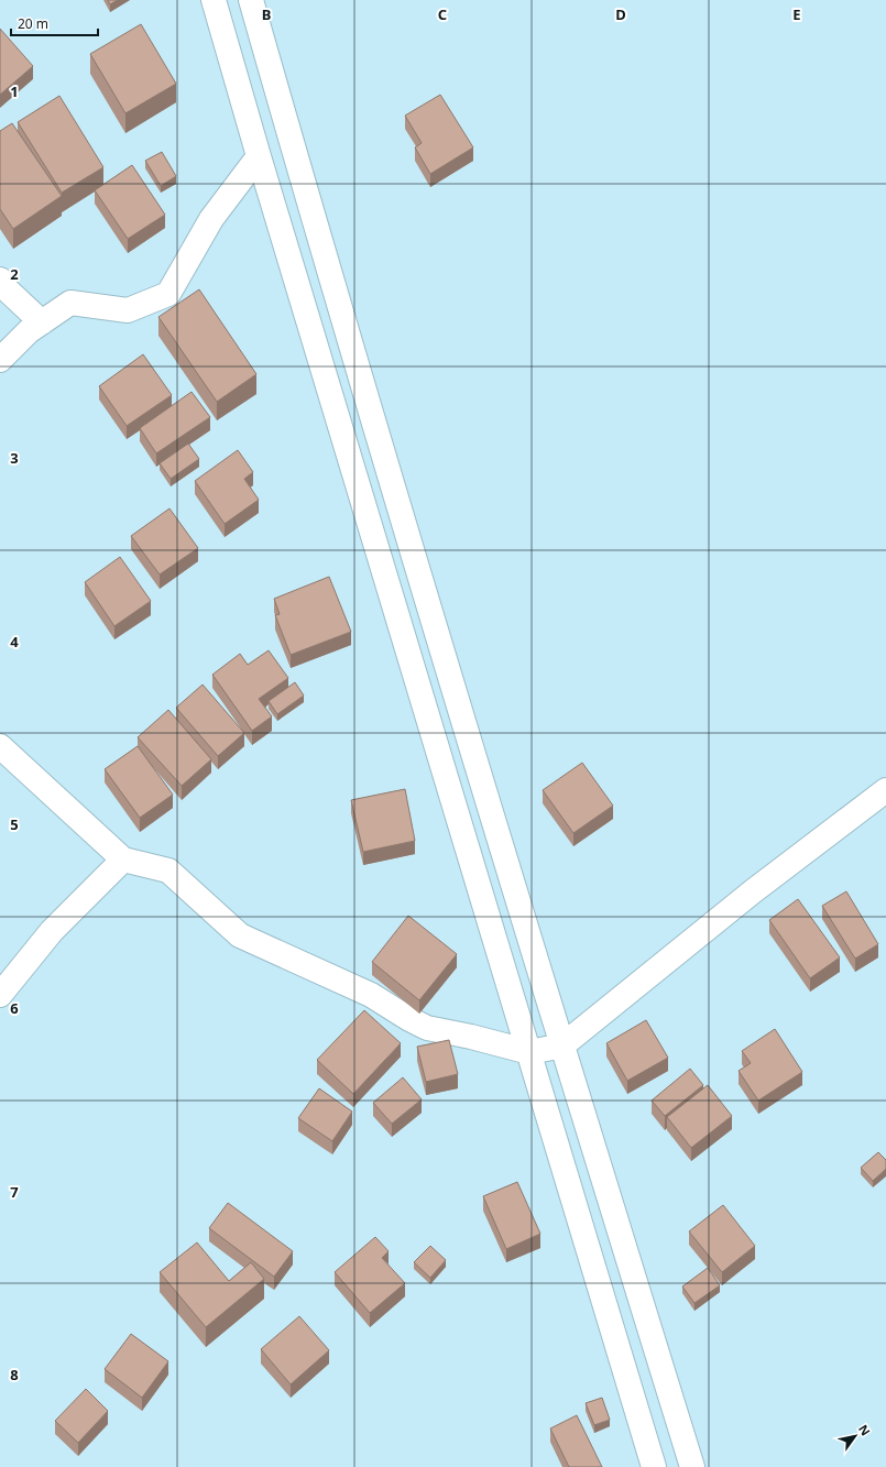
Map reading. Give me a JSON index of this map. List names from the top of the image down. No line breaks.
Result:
{"scale_bar":"20 m","north":"top right","grid":{"columns":["B","C","D","E"],"rows":["1","2","3","4","5","6","7","8"]}}
